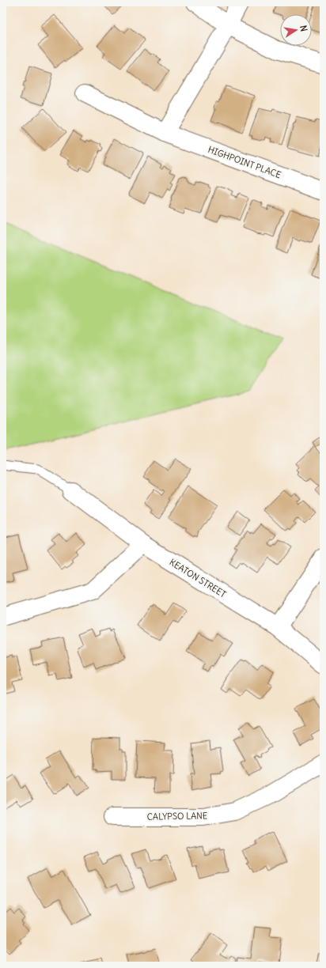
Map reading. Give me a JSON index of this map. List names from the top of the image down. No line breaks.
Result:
{"streets":{"street":["HIGHPOINT PLACE","KEATON STREET","CALYPSO LANE"]},"north":"right"}
